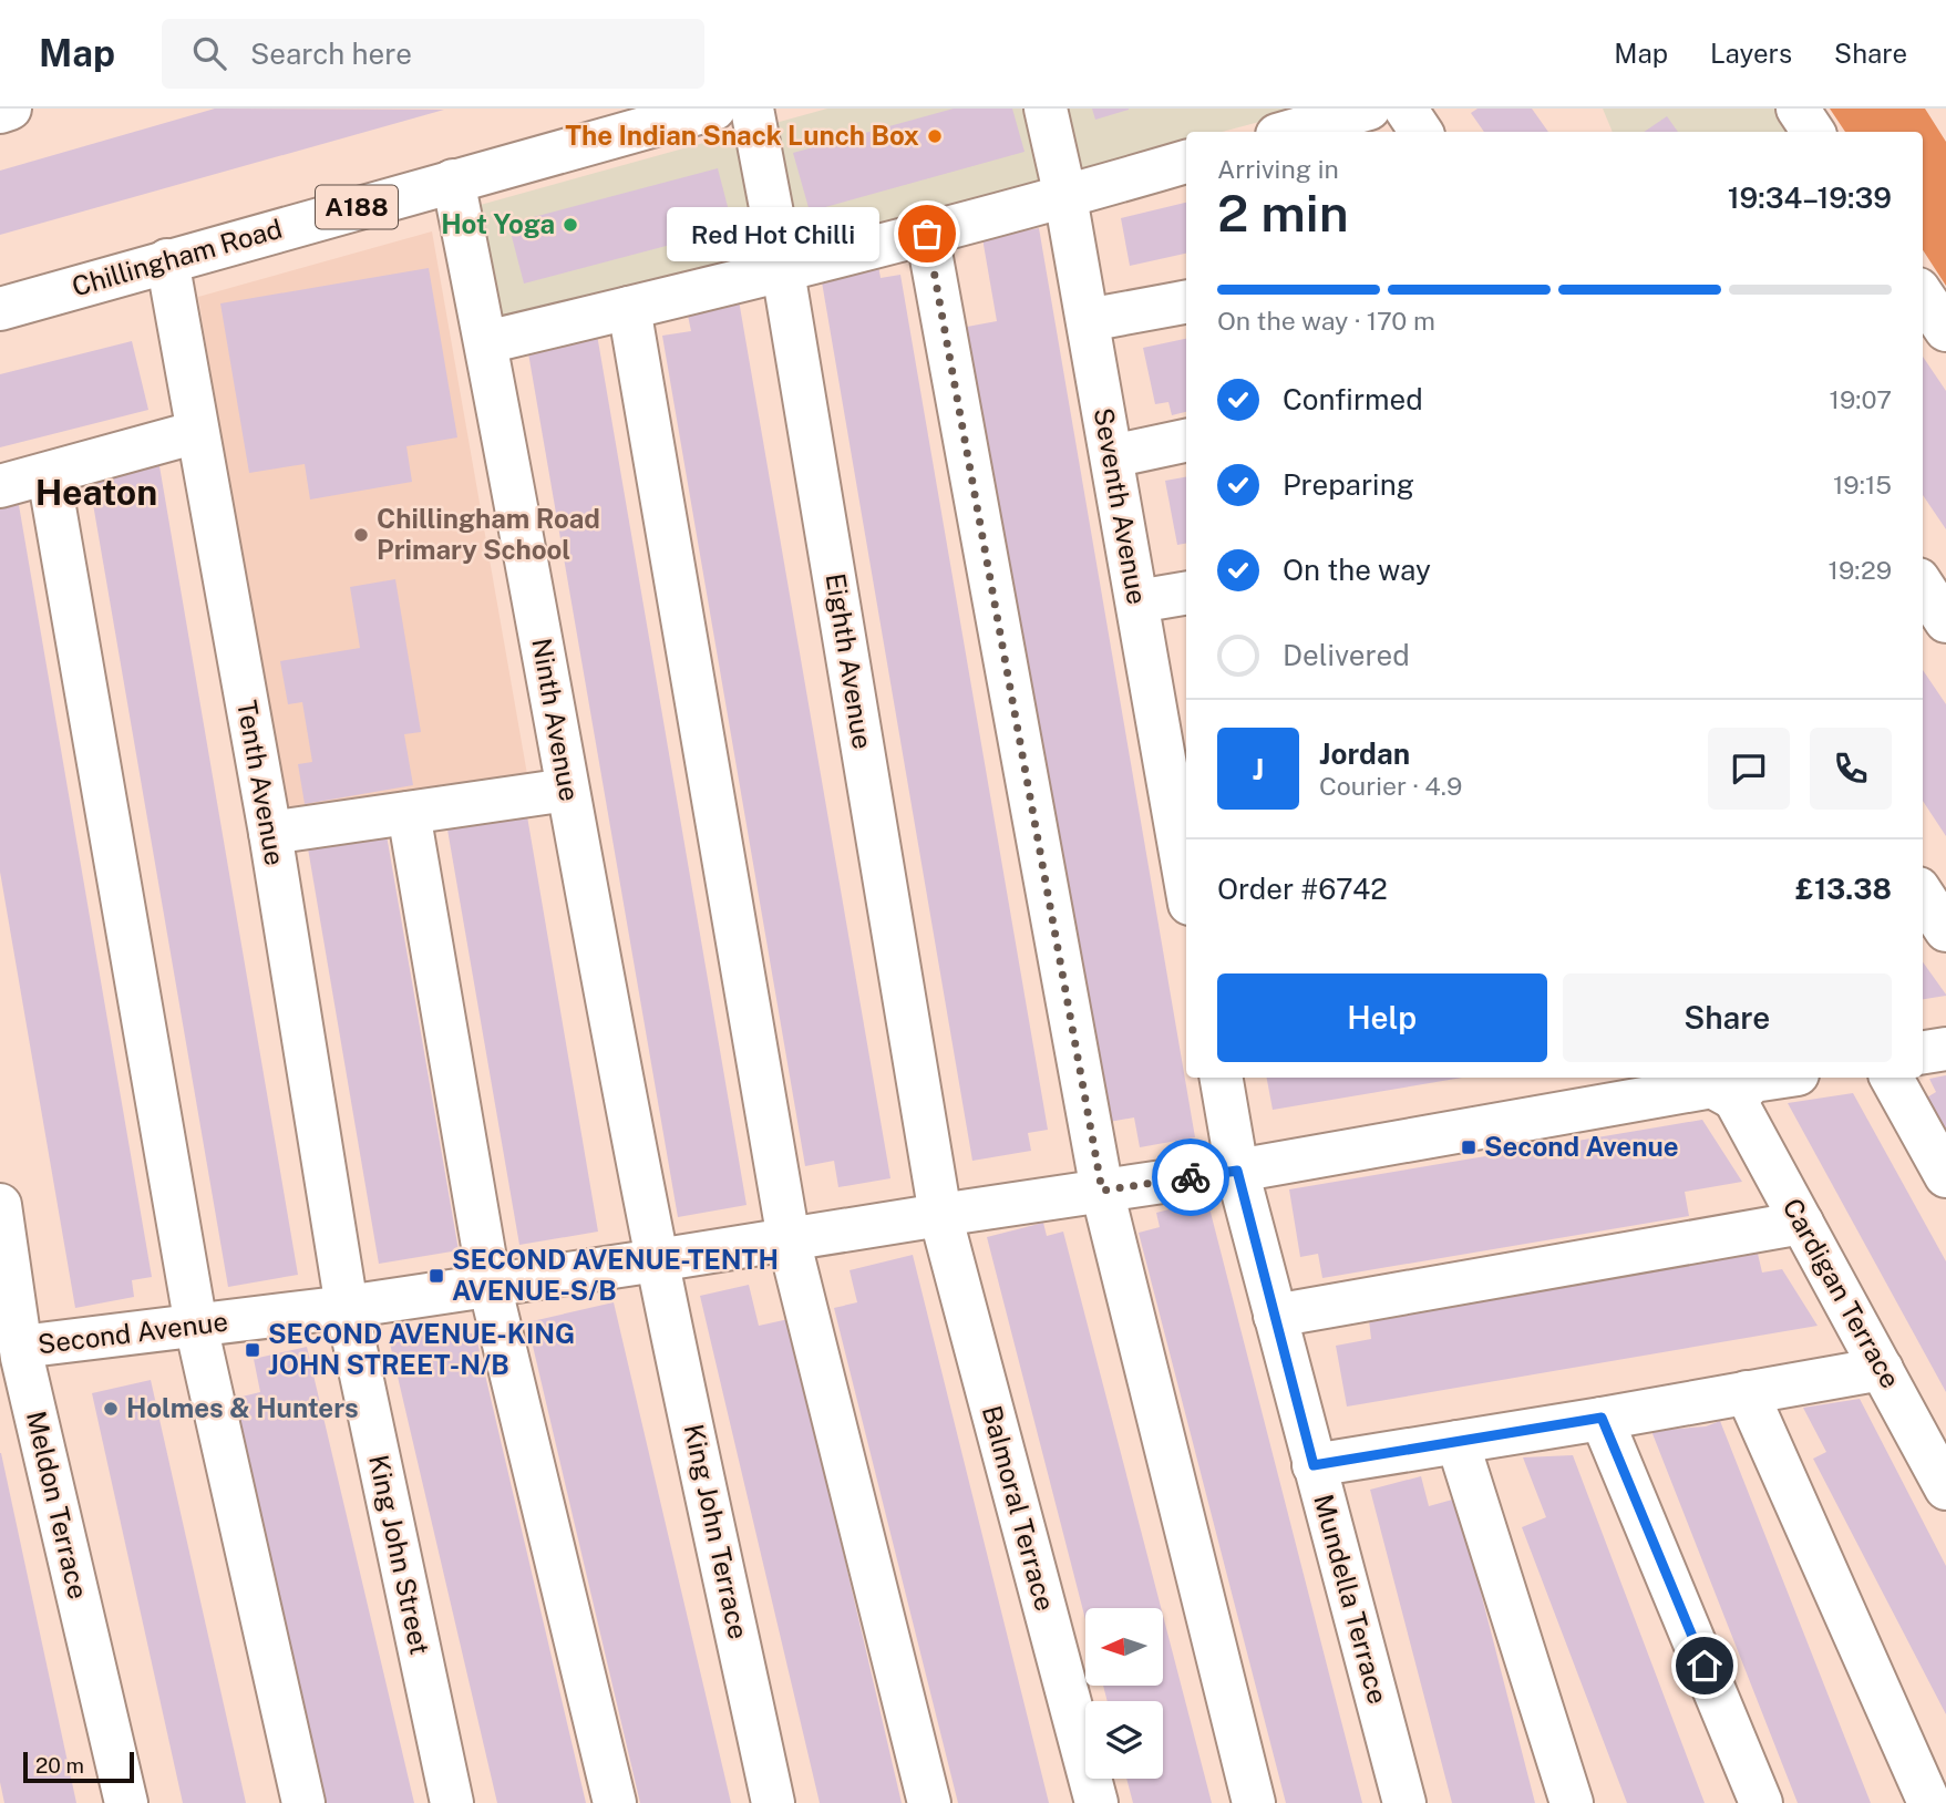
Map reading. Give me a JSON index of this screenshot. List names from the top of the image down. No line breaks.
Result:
{"streets":{"street":["A188","Chillingham Road","Seventh Avenue","Eighth Avenue","Ninth Avenue","Tenth Avenue","Cardigan Terrace","Second Avenue","Meldon Terrace","Balmoral Terrace","King John Terrace","King John Street","Mundella Terrace"]},"crossings":[["Chillingham Road","Ninth Avenue"],["Chillingham Road","Tenth Avenue"],["Eighth Avenue","Second Avenue"],["Eighth Avenue","Balmoral Terrace"],["Ninth Avenue","Second Avenue"],["Ninth Avenue","King John Terrace"],["Tenth Avenue","Second Avenue"],["Tenth Avenue","King John Street"],["Cardigan Terrace","Second Avenue"],["Second Avenue","Meldon Terrace"],["Second Avenue","Balmoral Terrace"],["Second Avenue","King John Terrace"],["Second Avenue","King John Street"],["Second Avenue","Mundella Terrace"]],"districts":["Heaton"],"places":{"other":["The Indian Snack Lunch Box","Hot Yoga","Red Hot Chilli","Chillingham Road Primary School","Holmes & Hunters"],"transit":["Second Avenue","SECOND AVENUE-TENTH AVENUE-S/B","SECOND AVENUE-KING JOHN STREET-N/B"]},"scale_bar":"20 m","north":"left","page":{"header":"Map","search":"Search here","nav":["Map","Layers","Share"],"heading":["2 min","Arriving in","19:34–19:39"],"panel":["Jordan","Courier · 4.9","Order #6742","£13.38"],"bubble":"Red Hot Chilli","bar":"On the way · 170 m","list":[["Confirmed","19:07"],["Preparing","19:15"],["On the way","19:29"],"Delivered"],"round":"J","buttons":["Help","Share"],"scale":"20 m"}}
